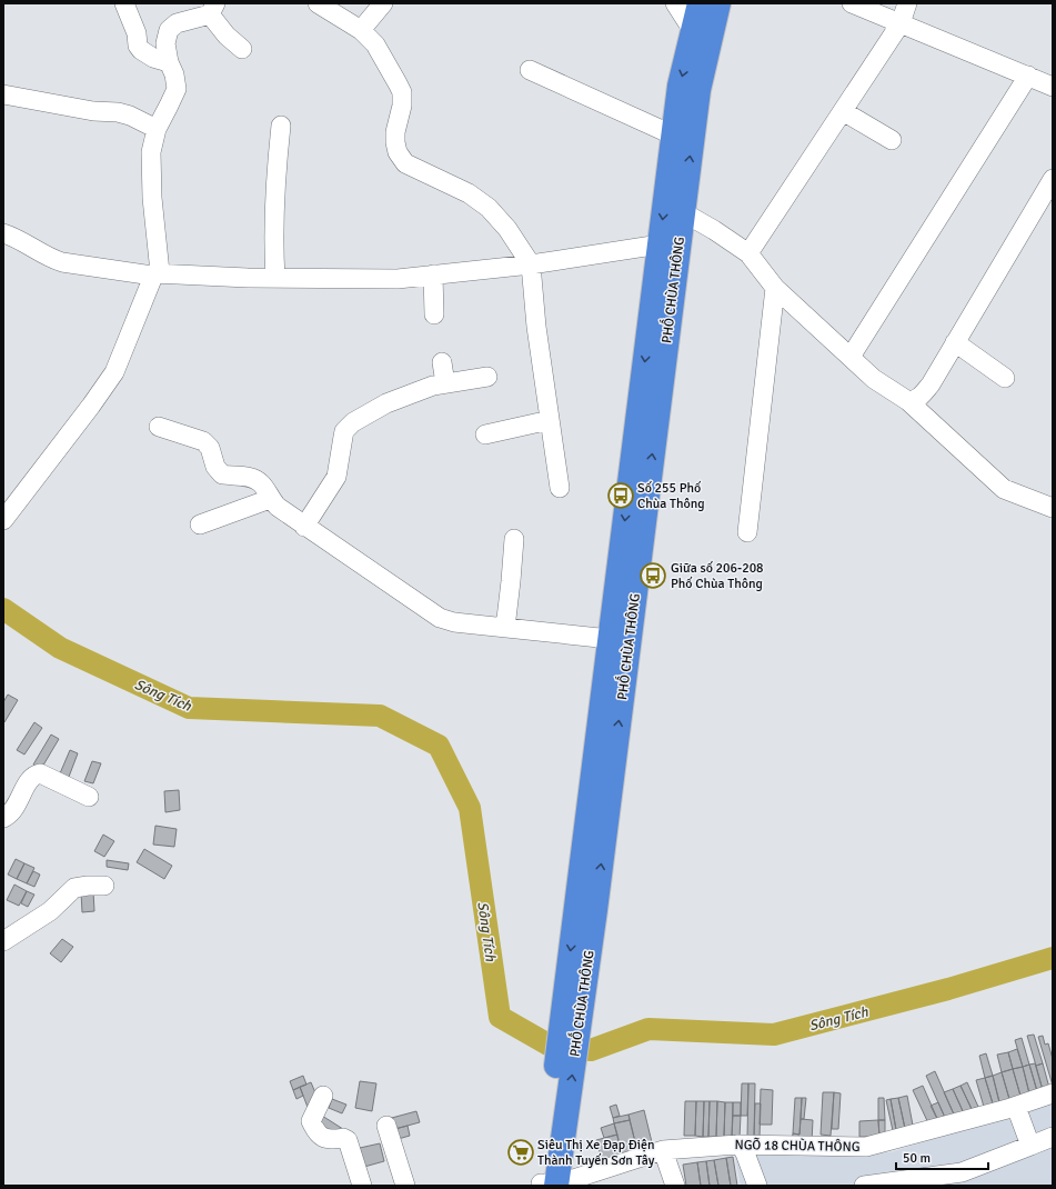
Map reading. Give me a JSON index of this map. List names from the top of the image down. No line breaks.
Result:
{"streets":{"highway":["PHỐ CHÙA THÔNG"],"street":["NGÕ 18 CHÙA THÔNG"]},"crossings":[["PHỐ CHÙA THÔNG","NGÕ 18 CHÙA THÔNG"]],"water":["Sông Tích"],"places":{"bus stop":["Số 255 Phố Chùa Thông","Giữa số 206-208 Phố Chùa Thông"],"supermarket":["Siêu Thị Xe Đạp Điện Thành Tuyến Sơn Tây"]},"scale_bar":"50 m"}
